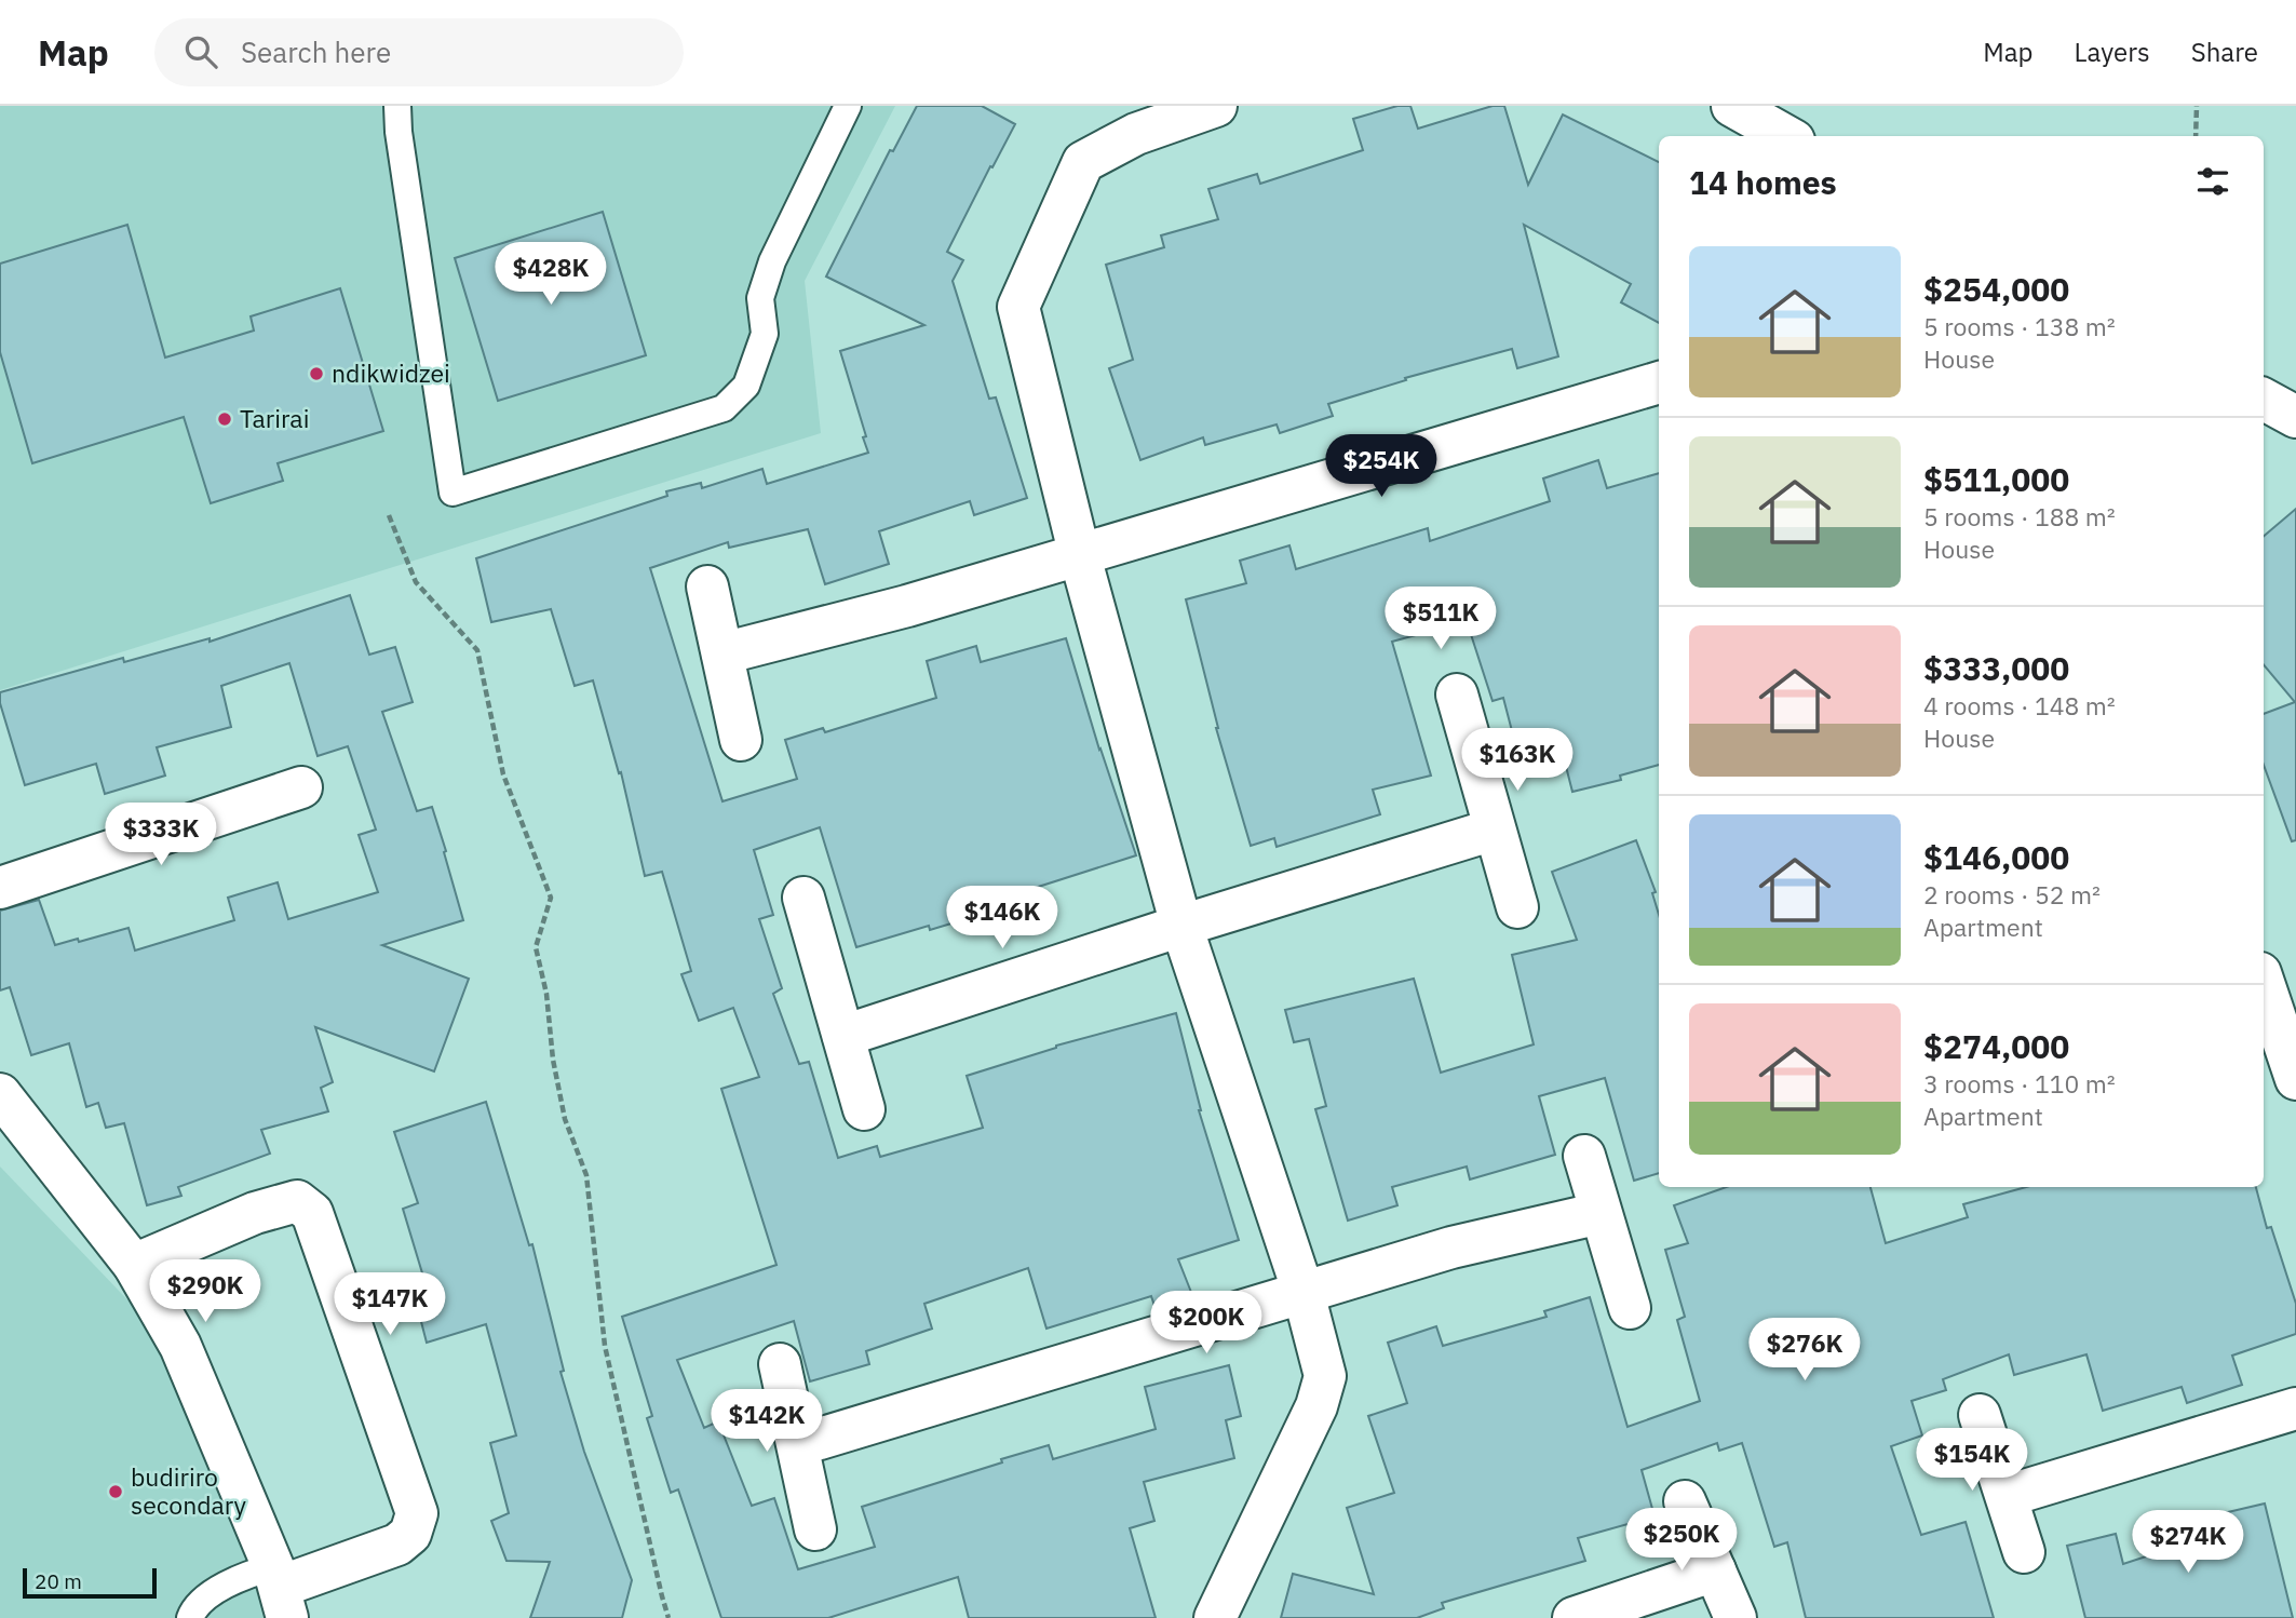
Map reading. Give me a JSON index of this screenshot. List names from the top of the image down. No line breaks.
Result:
{"places":["ndikwidzei","Tarirai","budiriro secondary"],"scale_bar":"20 m","page":{"header":"Map","search":"Search here","nav":["Map","Layers","Share"],"heading":"14 homes","list":[{"name":"$254,000","note":"5 rooms · 138 m² · House"},{"name":"$511,000","note":"5 rooms · 188 m² · House"},{"name":"$333,000","note":"4 rooms · 148 m² · House"},{"name":"$146,000","note":"2 rooms · 52 m² · Apartment"},{"name":"$274,000","note":"3 rooms · 110 m² · Apartment"}],"price":["$428K","$254K","$511K","$163K","$333K","$146K","$290K","$147K","$200K","$276K","$142K","$154K","$250K","$274K"],"scale":"20 m"}}
